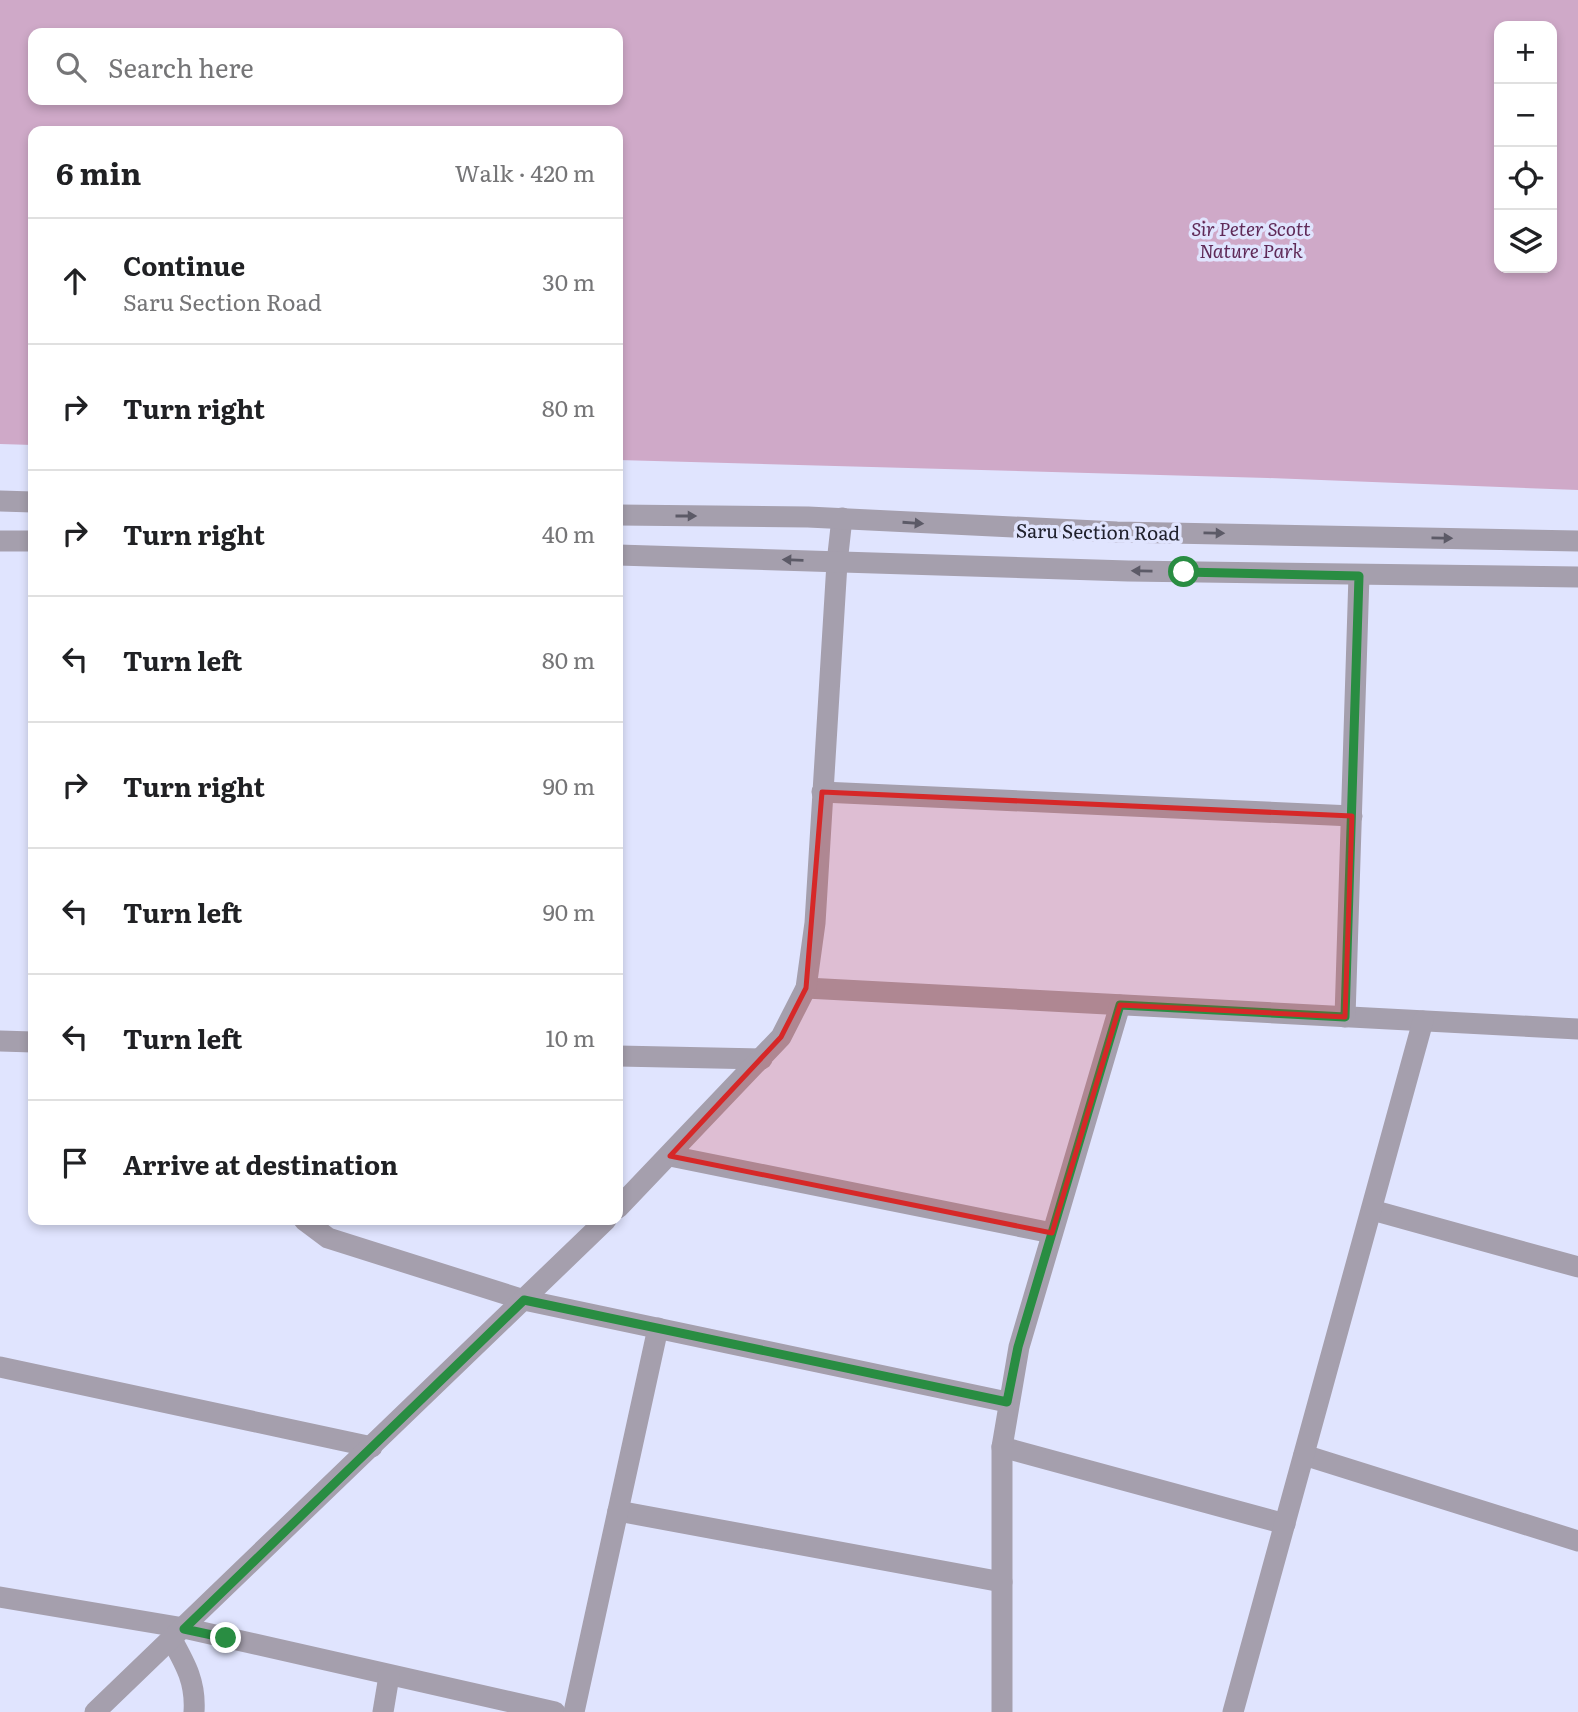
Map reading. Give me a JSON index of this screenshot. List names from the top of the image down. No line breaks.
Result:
{"streets":{"street":["Saru Section Road"]},"parks":["Sir Peter Scott Nature Park"],"page":{"map_buttons":["+","−"],"search":"Search here","heading":["6 min","Walk · 420 m"],"list":[["Continue","Saru Section Road","30 m"],["Turn right","80 m"],["Turn right","40 m"],["Turn left","80 m"],["Turn right","90 m"],["Turn left","90 m"],["Turn left","10 m"],"Arrive at destination"]}}
